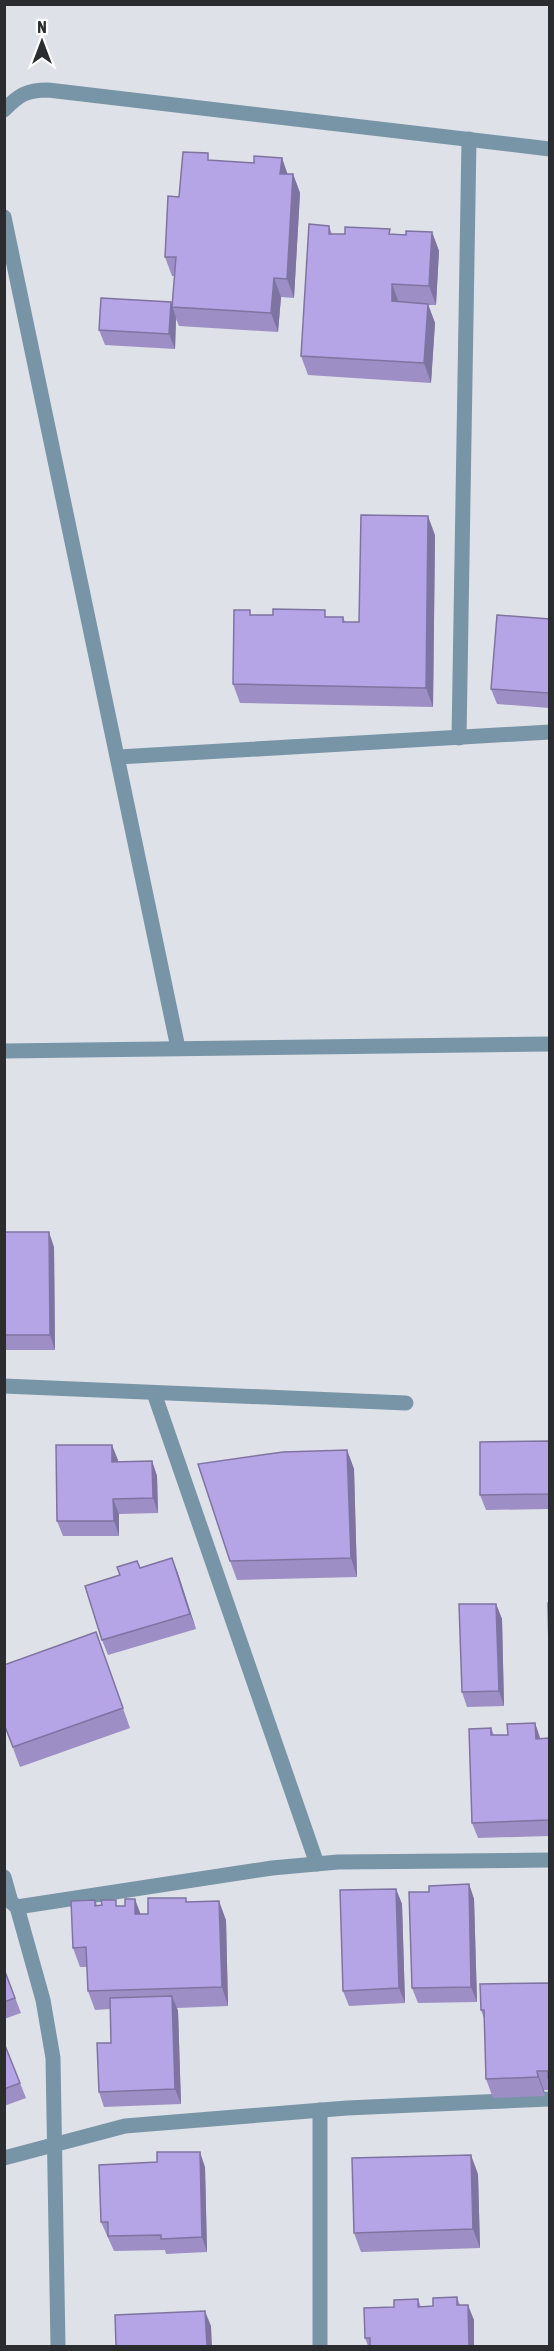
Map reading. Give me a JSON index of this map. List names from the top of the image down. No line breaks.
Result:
{"north":"top"}
